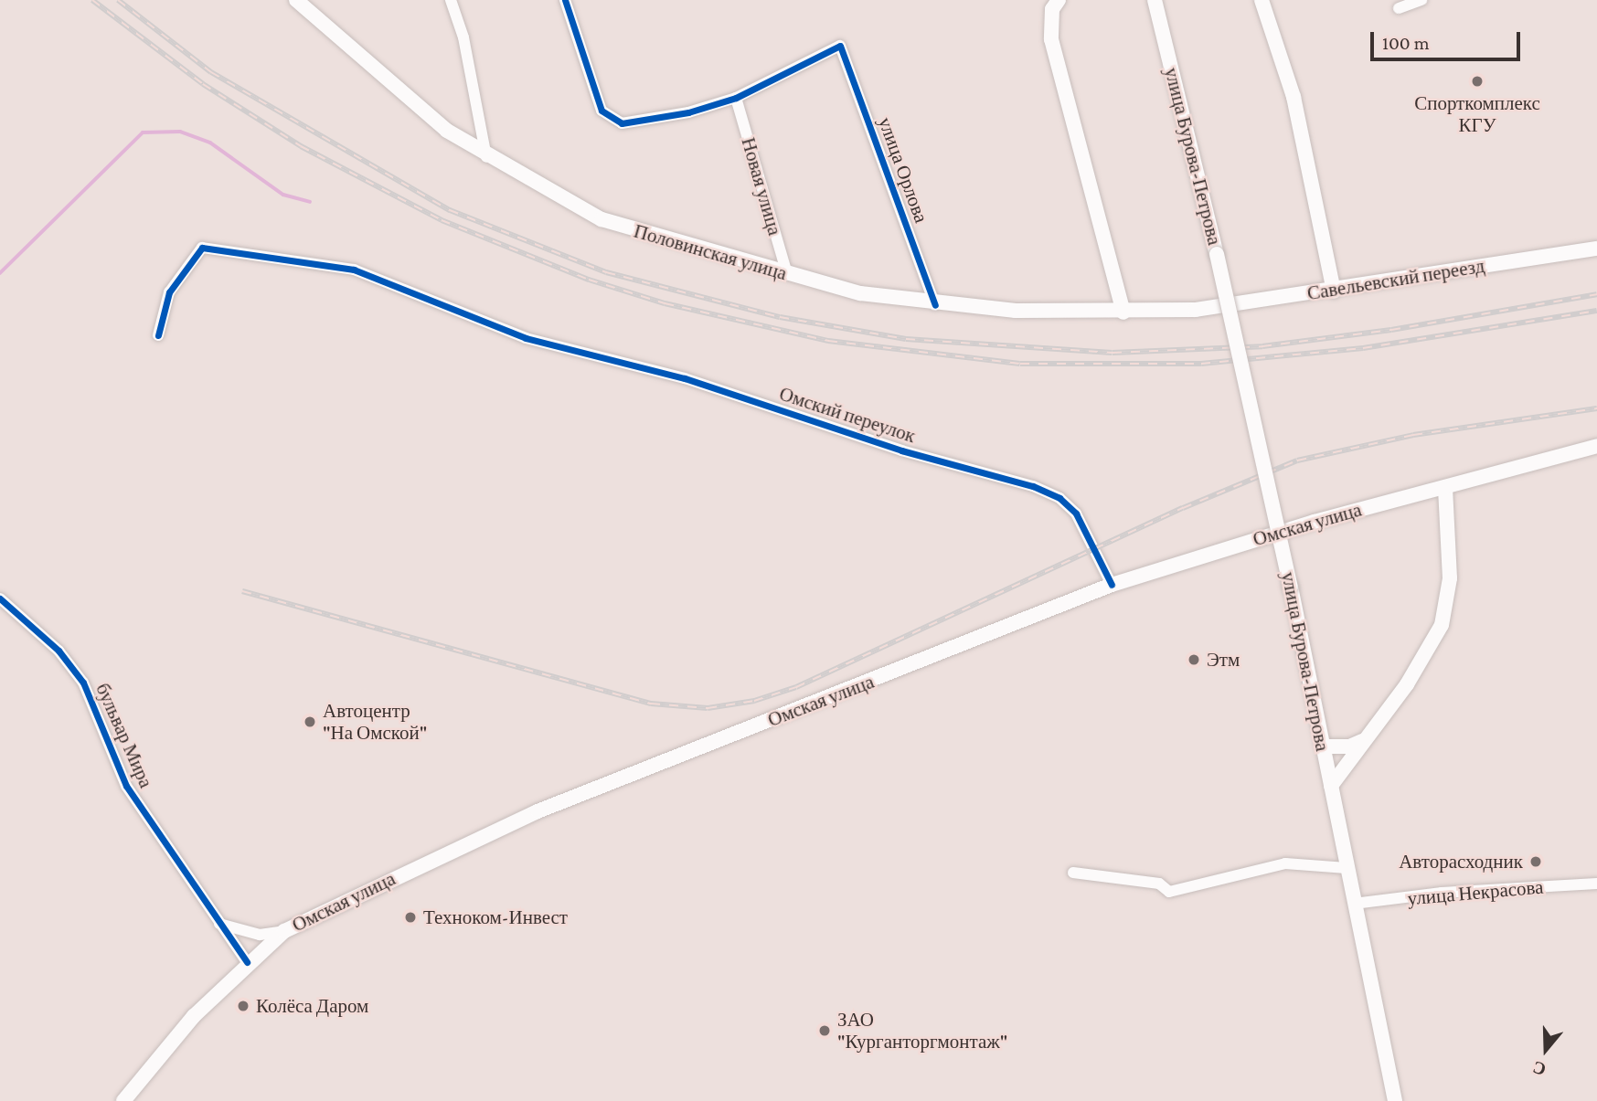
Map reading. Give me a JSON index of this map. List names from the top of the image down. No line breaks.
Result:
{"streets":{"main road":["улица Бурова-Петрова","Половинская улица","Савельевский переезд","Омская улица"],"street":["улица Орлова","Новая улица","Омский переулок","бульвар Мира","улица Некрасова"]},"crossings":[["улица Бурова-Петрова","улица Некрасова"],["улица Орлова","Новая улица"],["улица Орлова","Половинская улица"],["Новая улица","Половинская улица"],["Половинская улица","Савельевский переезд"],["Омский переулок","Омская улица"],["Омская улица","бульвар Мира"]],"places":["Спорткомплекс КГУ","Этм","Автоцентр \"На Омской\"","Авторасходник","Техноком-Инвест","Колёса Даром","ЗАО \"Курганторгмонтаж\""],"scale_bar":"100 m","north":"bottom"}
